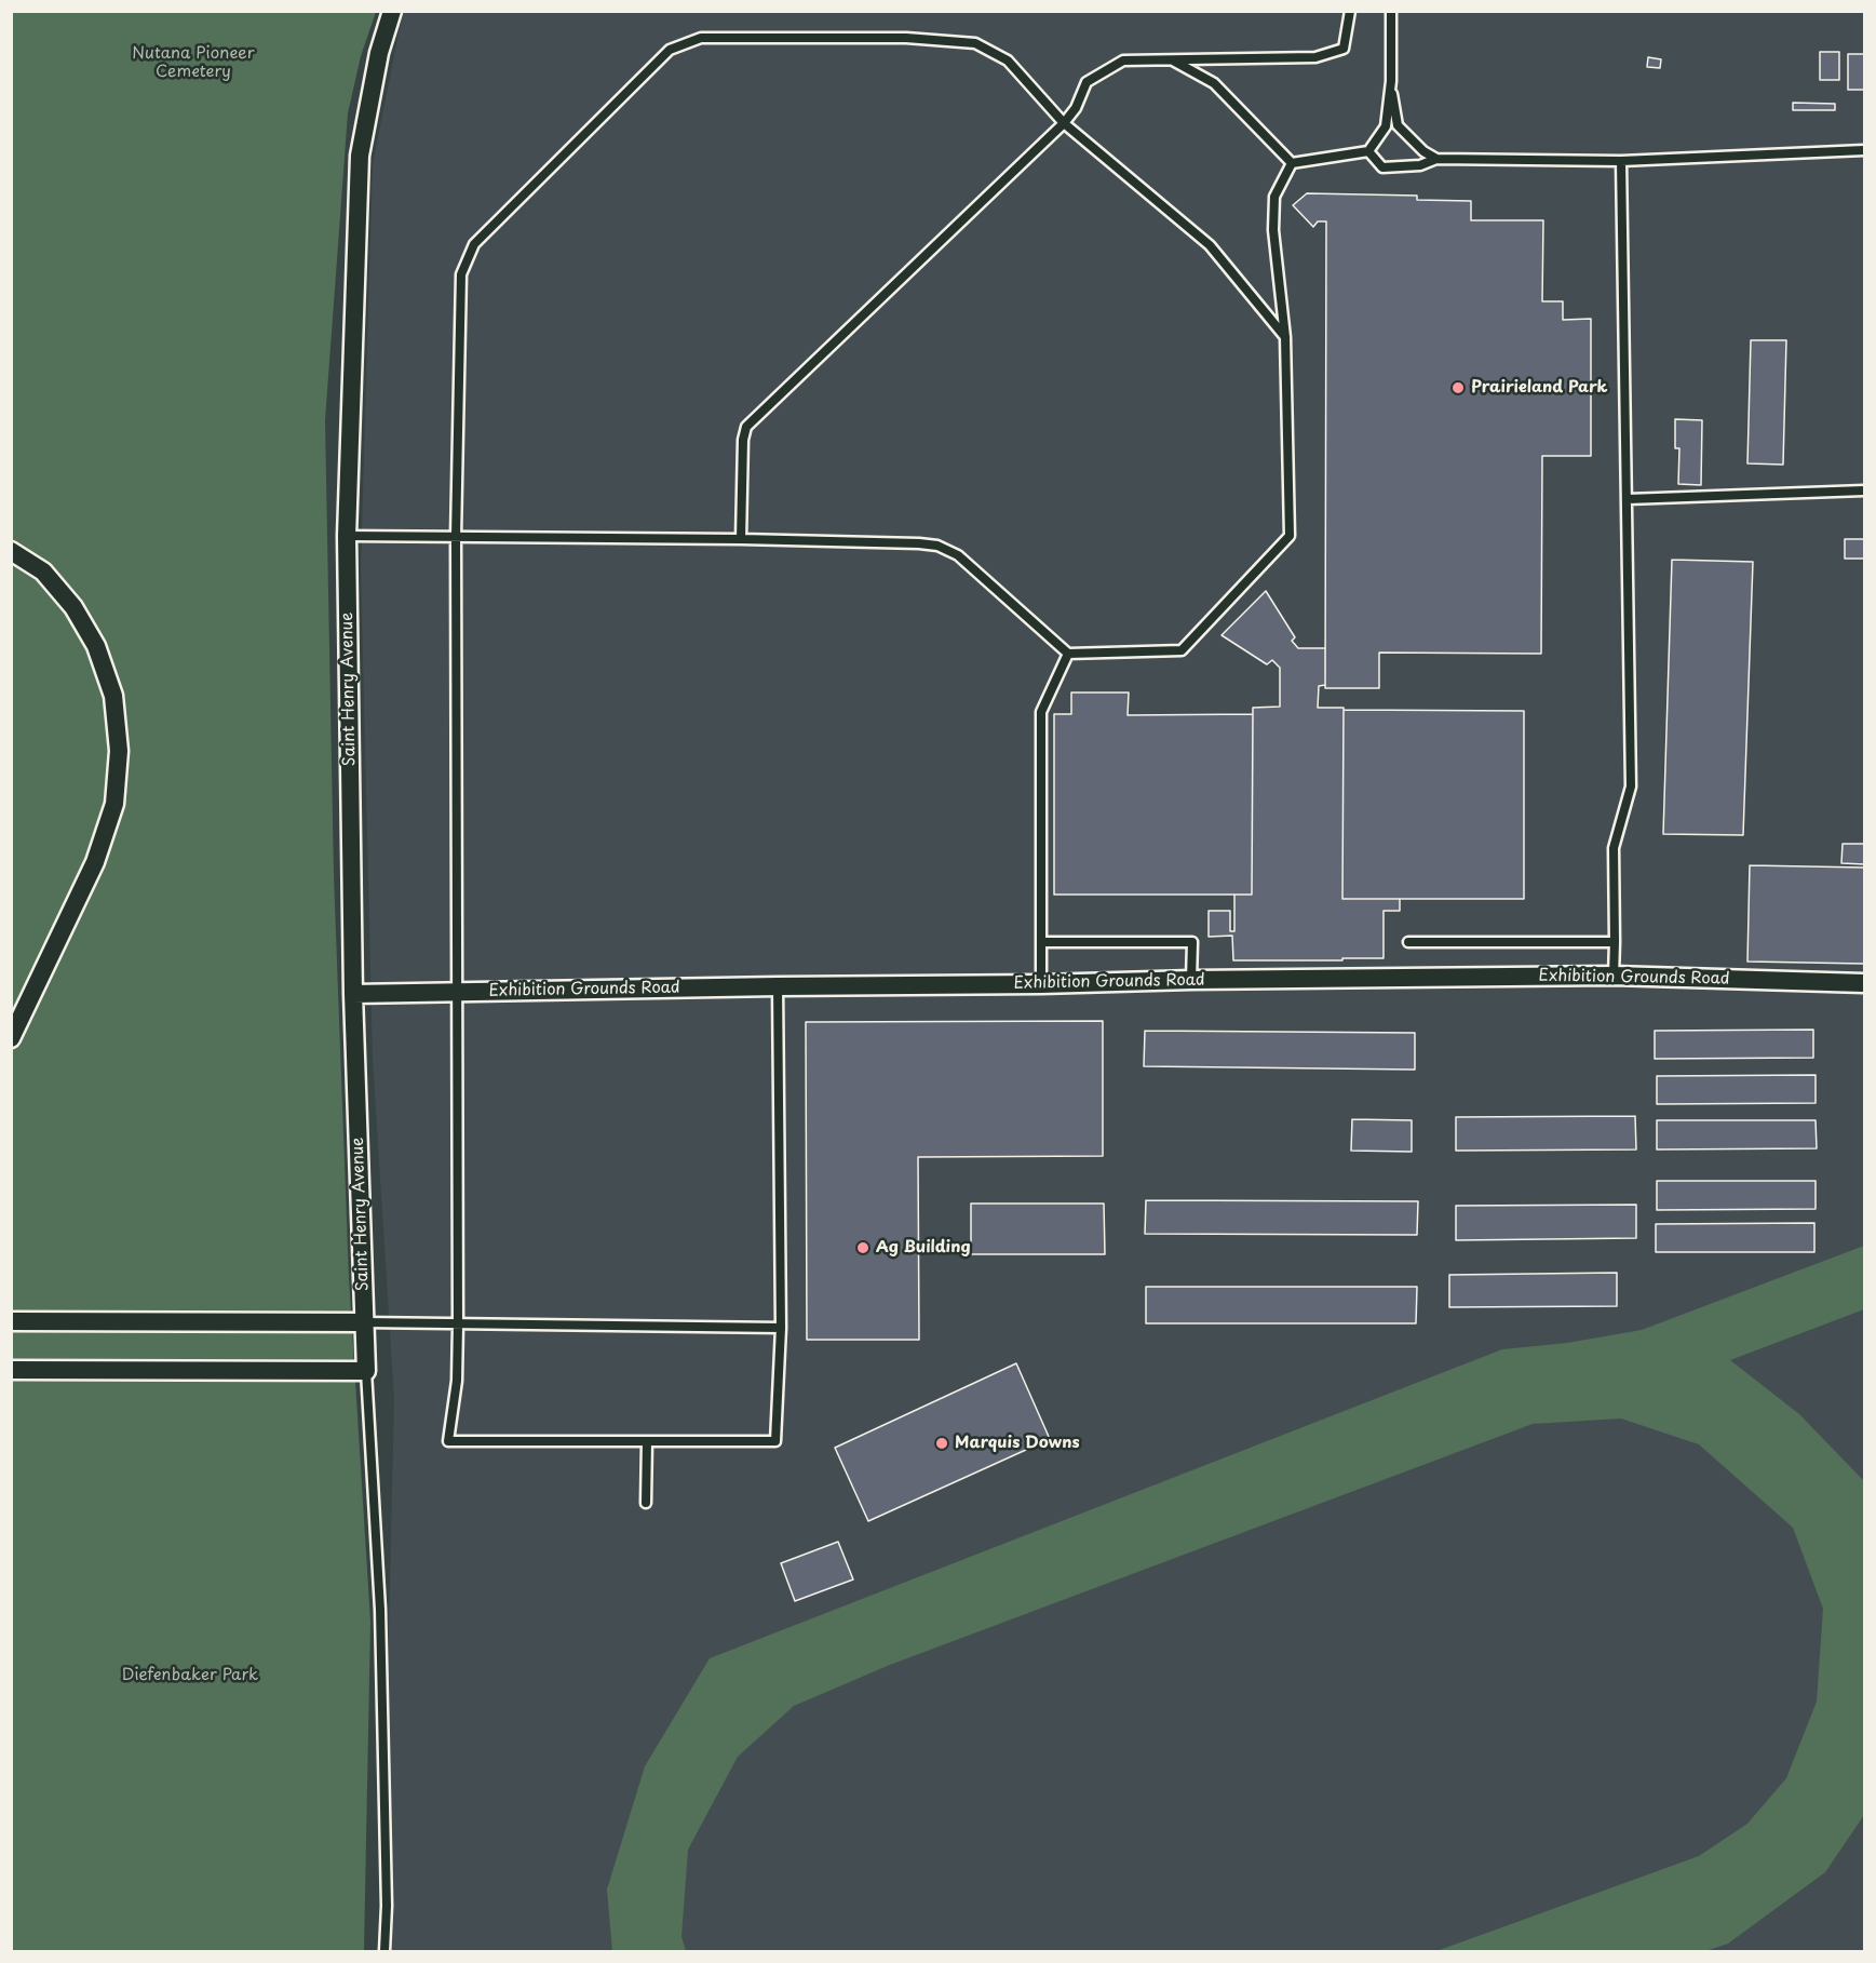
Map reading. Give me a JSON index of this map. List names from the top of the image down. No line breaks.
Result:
{"streets":{"street":["Saint Henry Avenue","Exhibition Grounds Road"]},"crossings":[["Saint Henry Avenue","Exhibition Grounds Road"]],"parks":["Nutana Pioneer Cemetery","Diefenbaker Park"],"places":["Prairieland Park","Ag Building","Marquis Downs"]}
